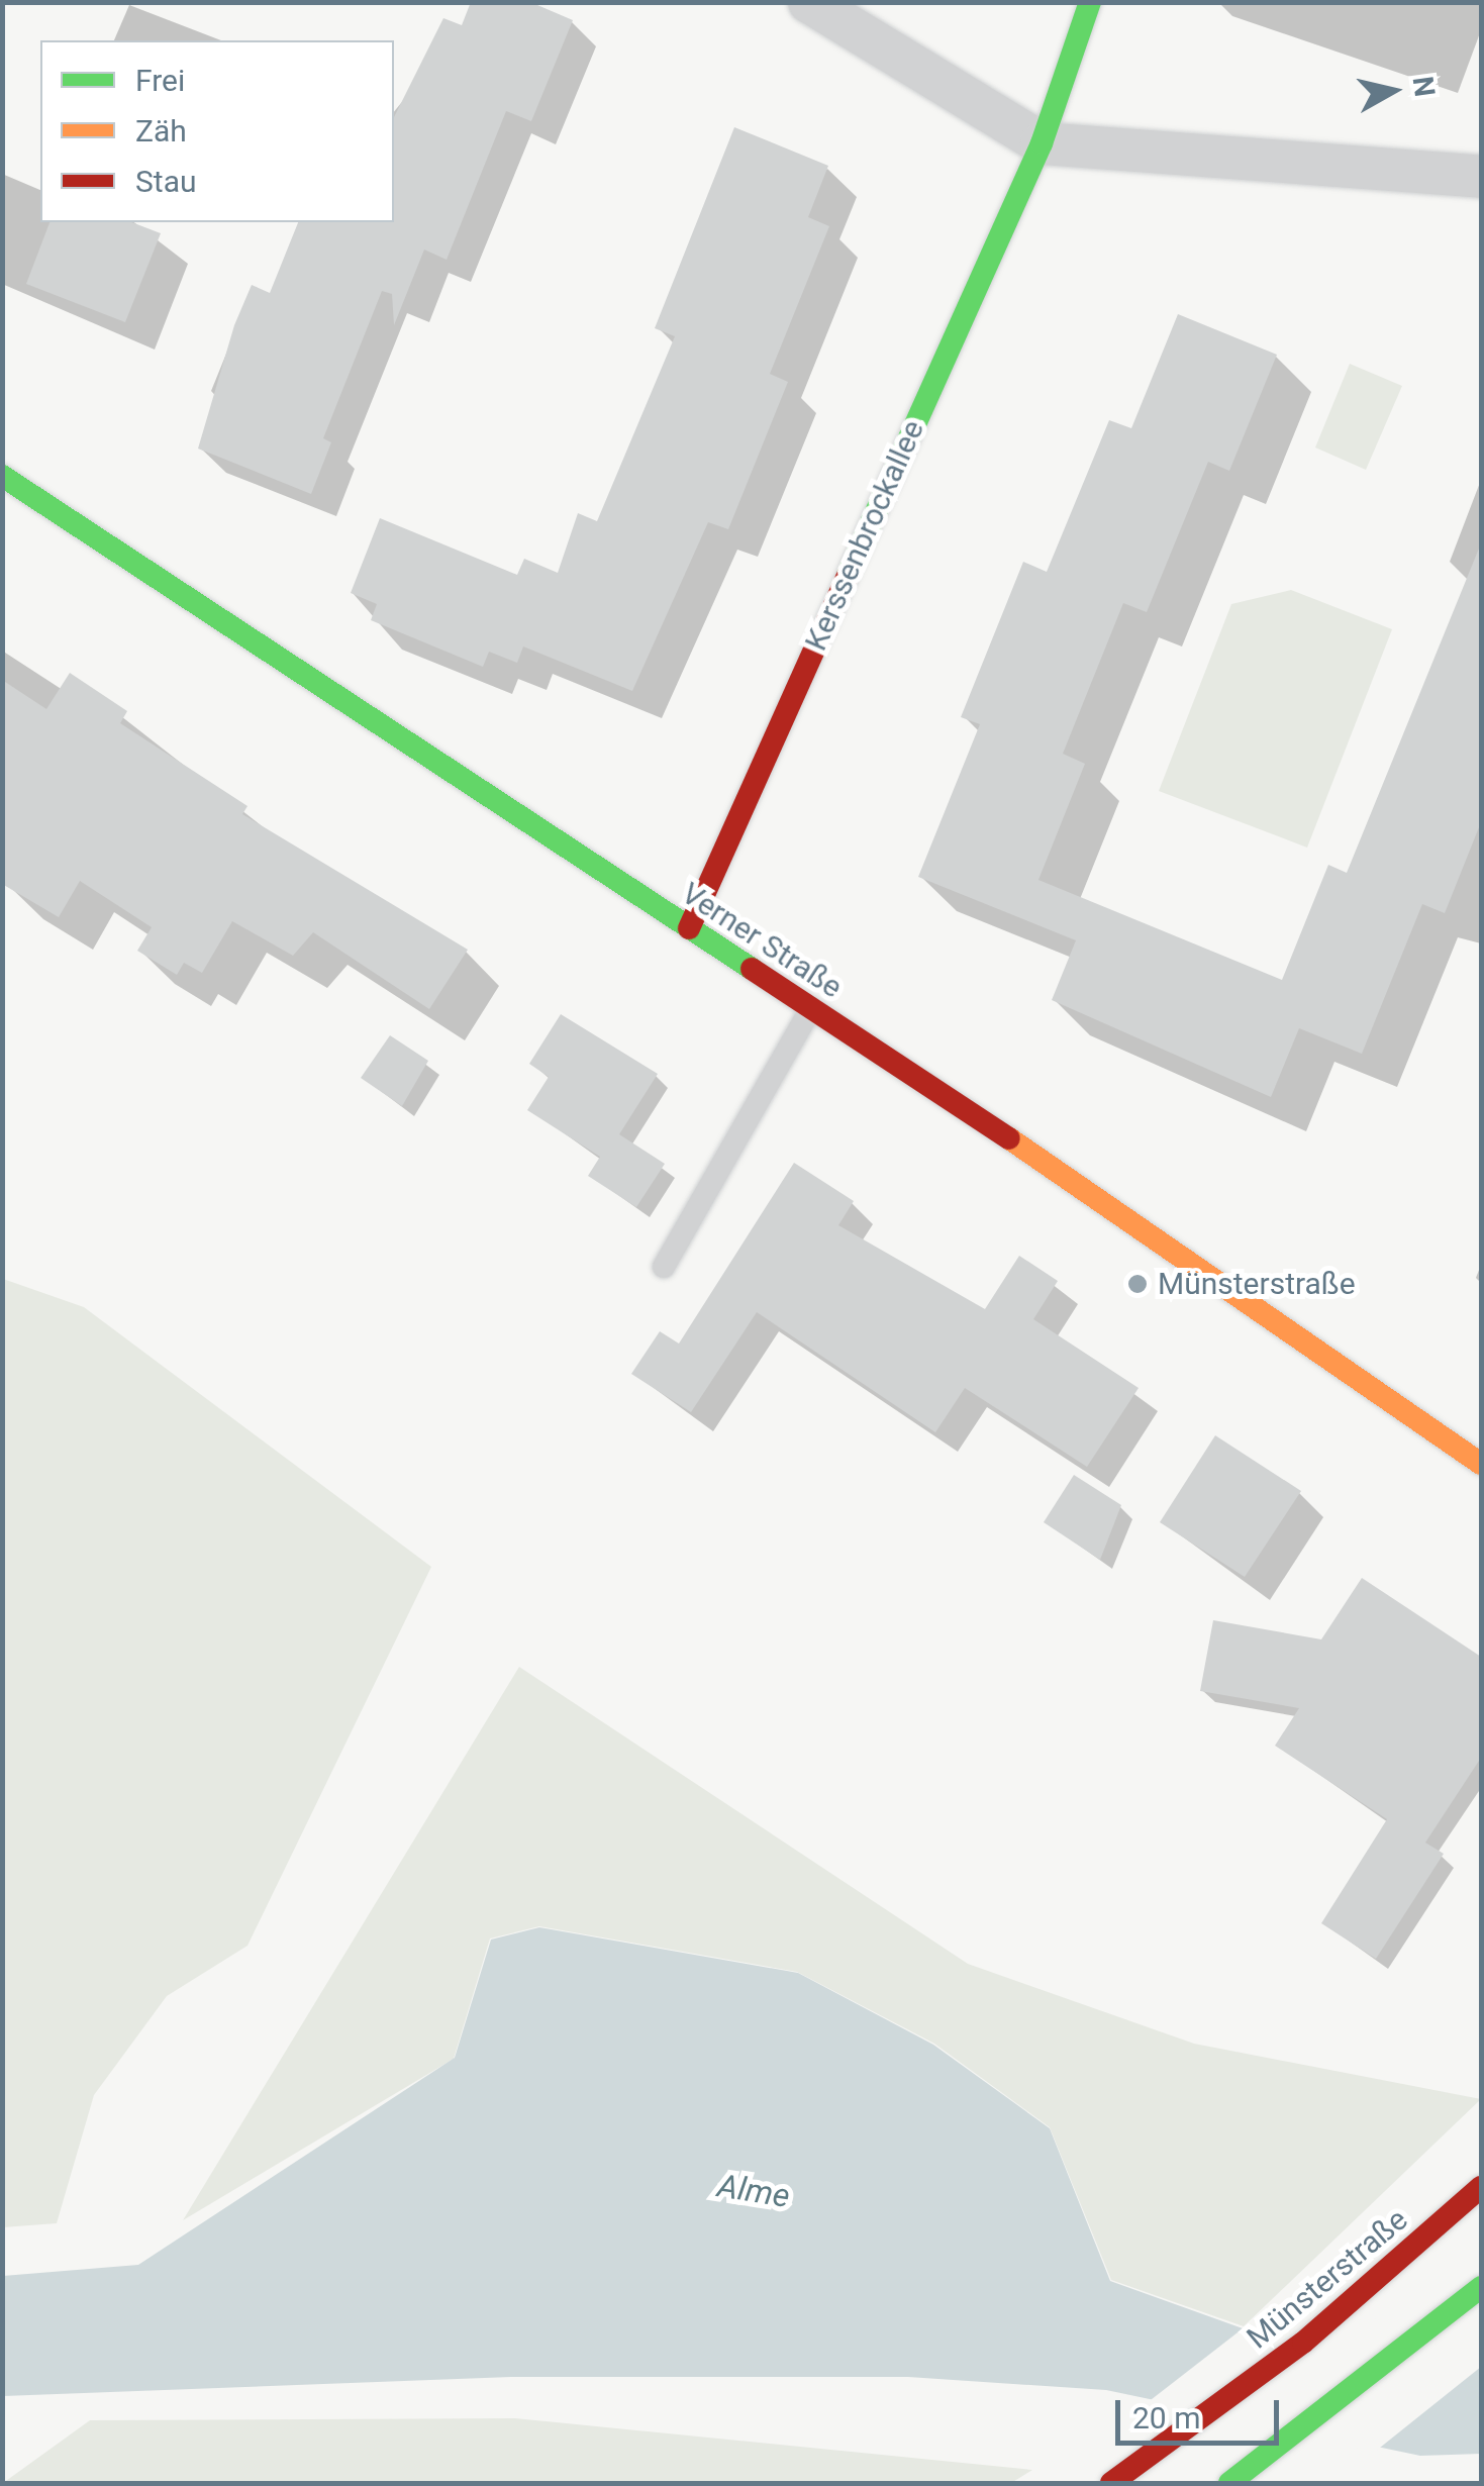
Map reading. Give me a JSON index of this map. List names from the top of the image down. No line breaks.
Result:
{"streets":{"main road":["Kerssenbrockallee","Verner Straße","Münsterstraße"]},"crossings":[["Kerssenbrockallee","Verner Straße"]],"water":["Alme"],"places":["Münsterstraße"],"legend":["Frei","Zäh","Stau"],"scale_bar":"20 m","north":"right"}
